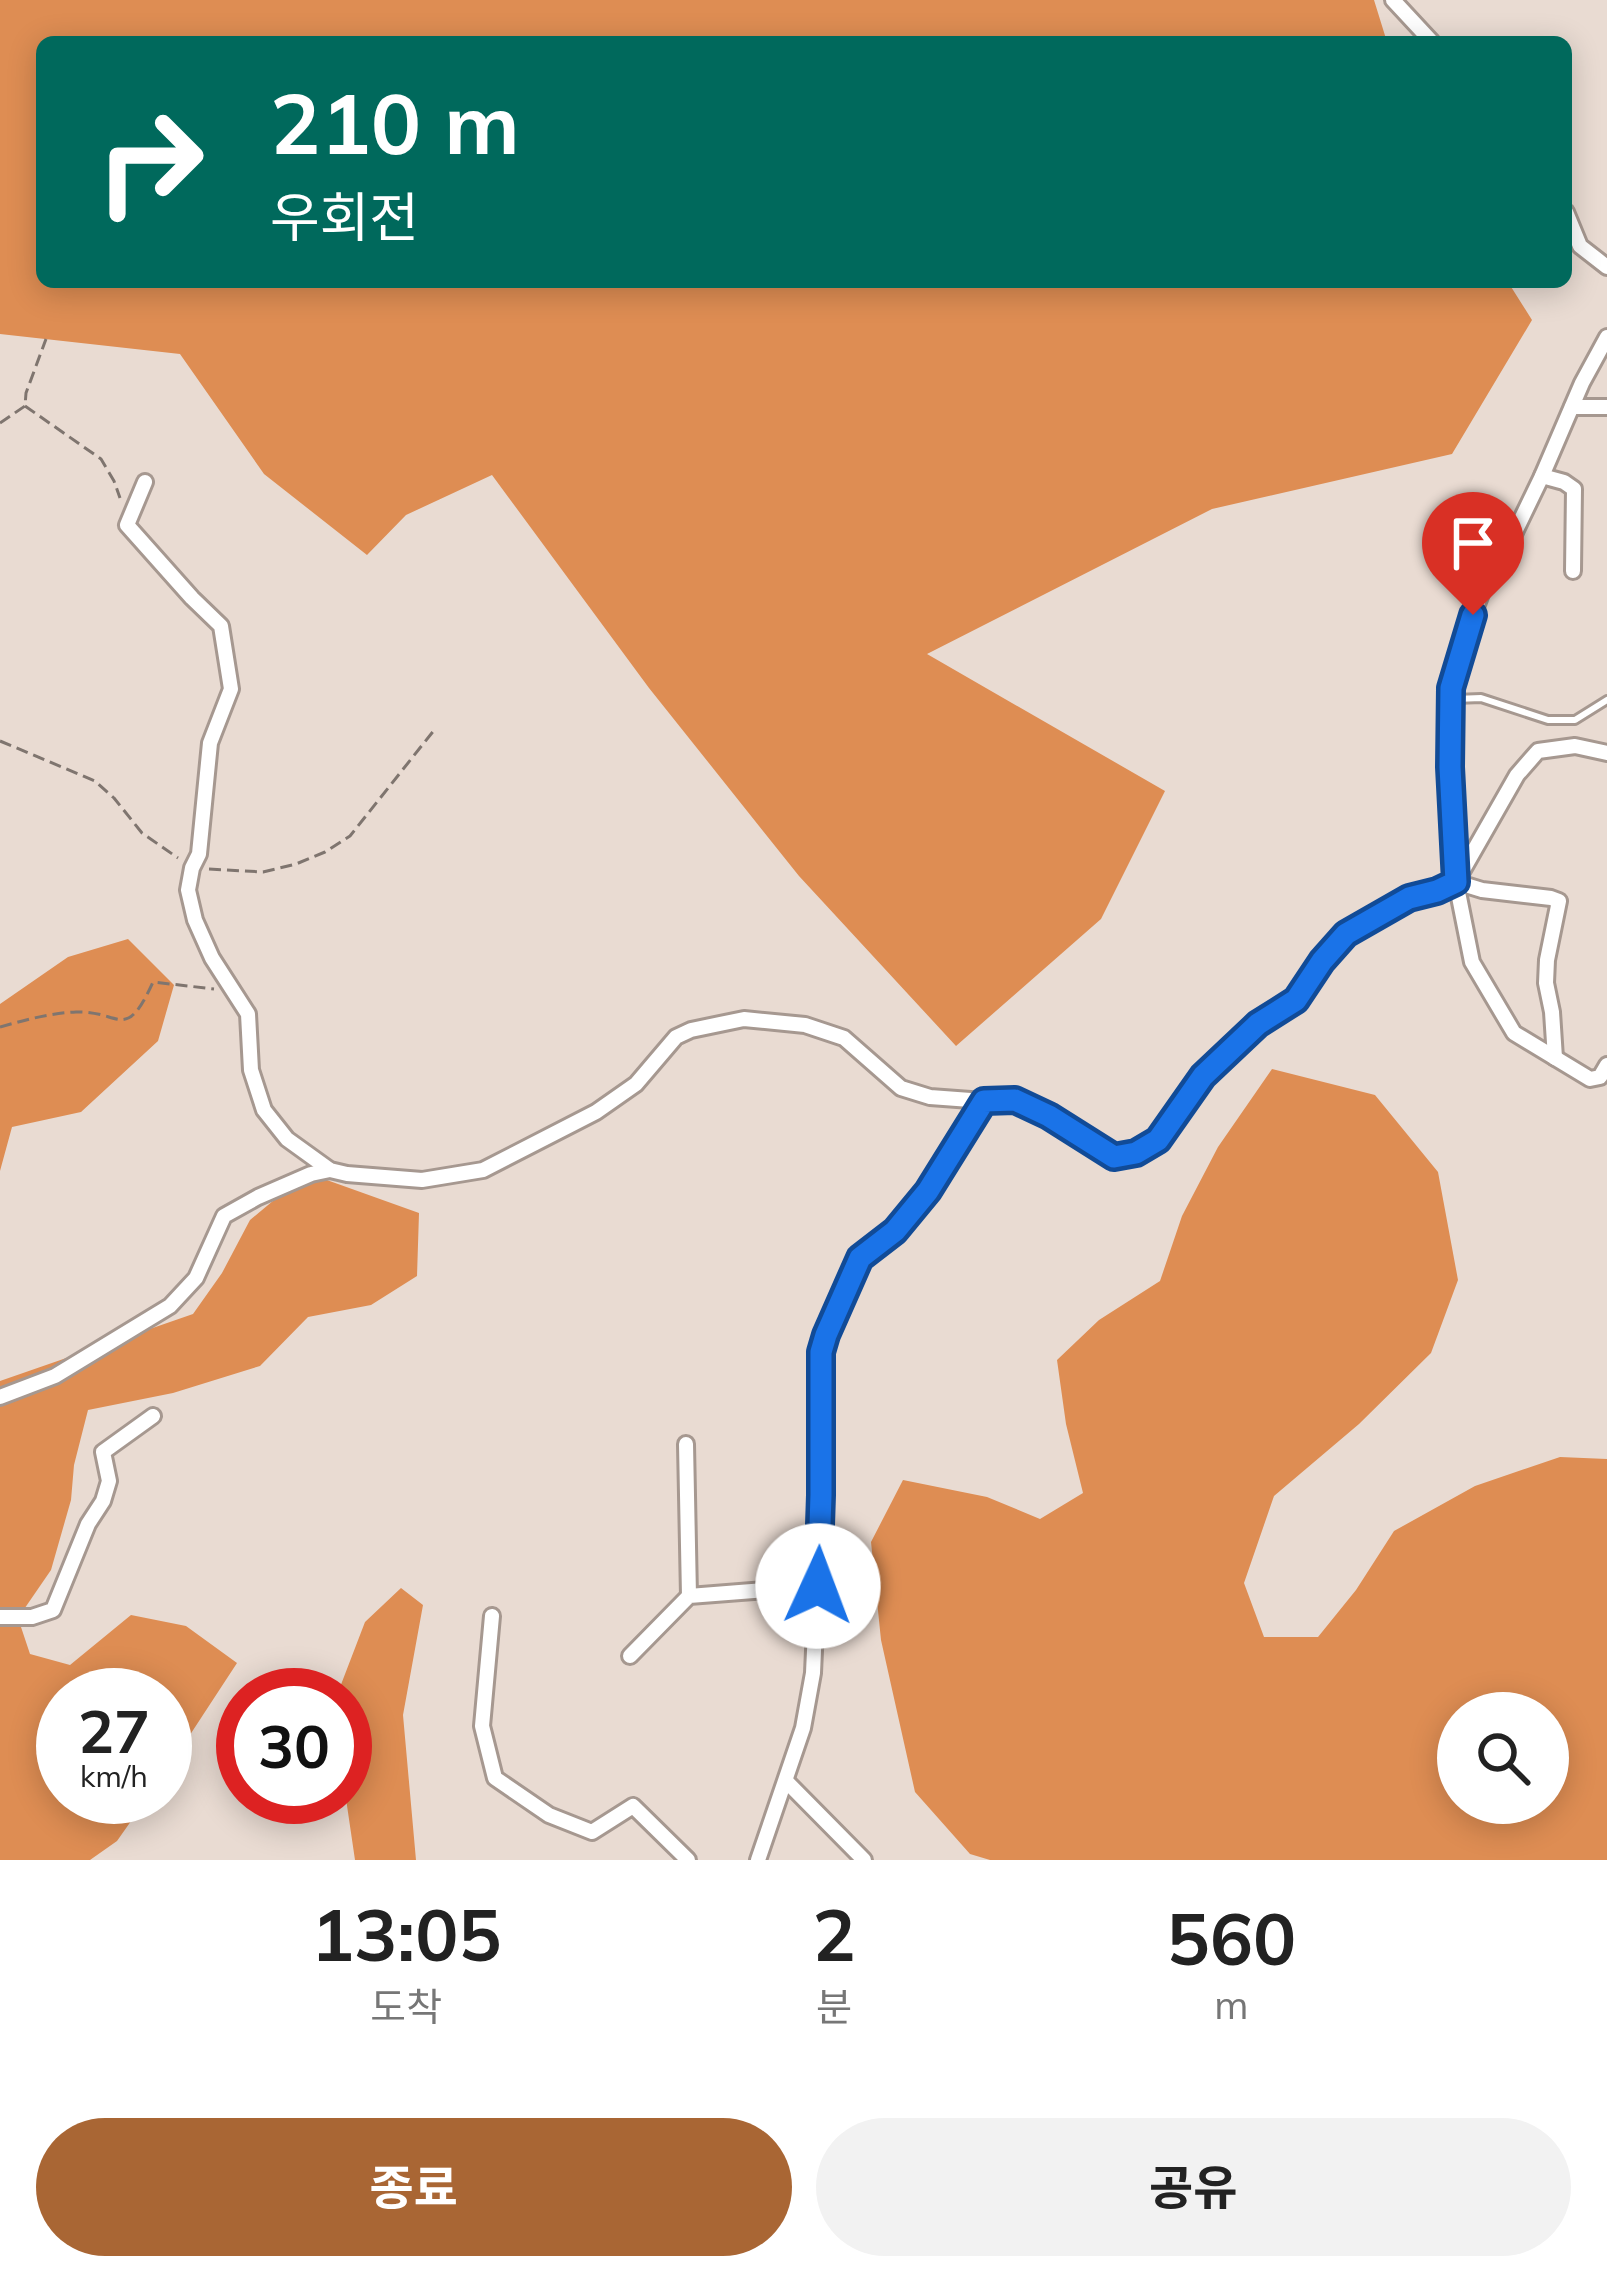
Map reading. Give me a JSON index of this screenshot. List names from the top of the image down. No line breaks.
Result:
{"page":{"turn":["210 m","우회전"],"speed":"27 km/h","limit":"30","eta":["13:05","도착","2","분","560","m"],"buttons":["종료","공유"]}}
